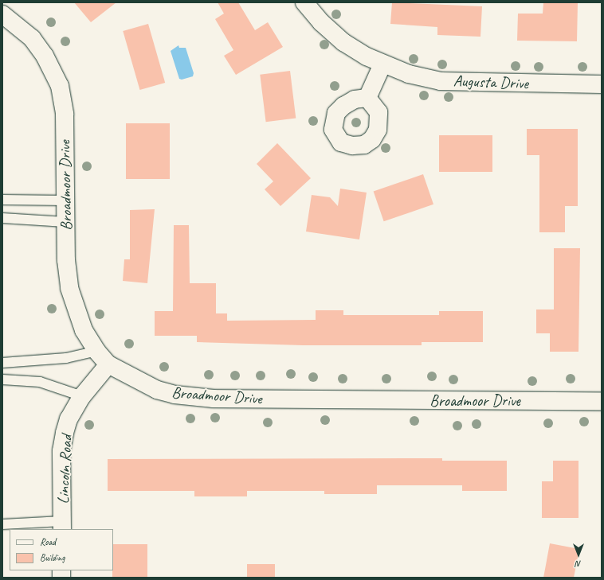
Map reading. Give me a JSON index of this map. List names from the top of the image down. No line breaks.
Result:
{"streets":{"street":["Augusta Drive","Broadmoor Drive","Lincoln Road"]},"crossings":[["Broadmoor Drive","Lincoln Road"]],"legend":["Road","Building"],"north":"bottom"}
